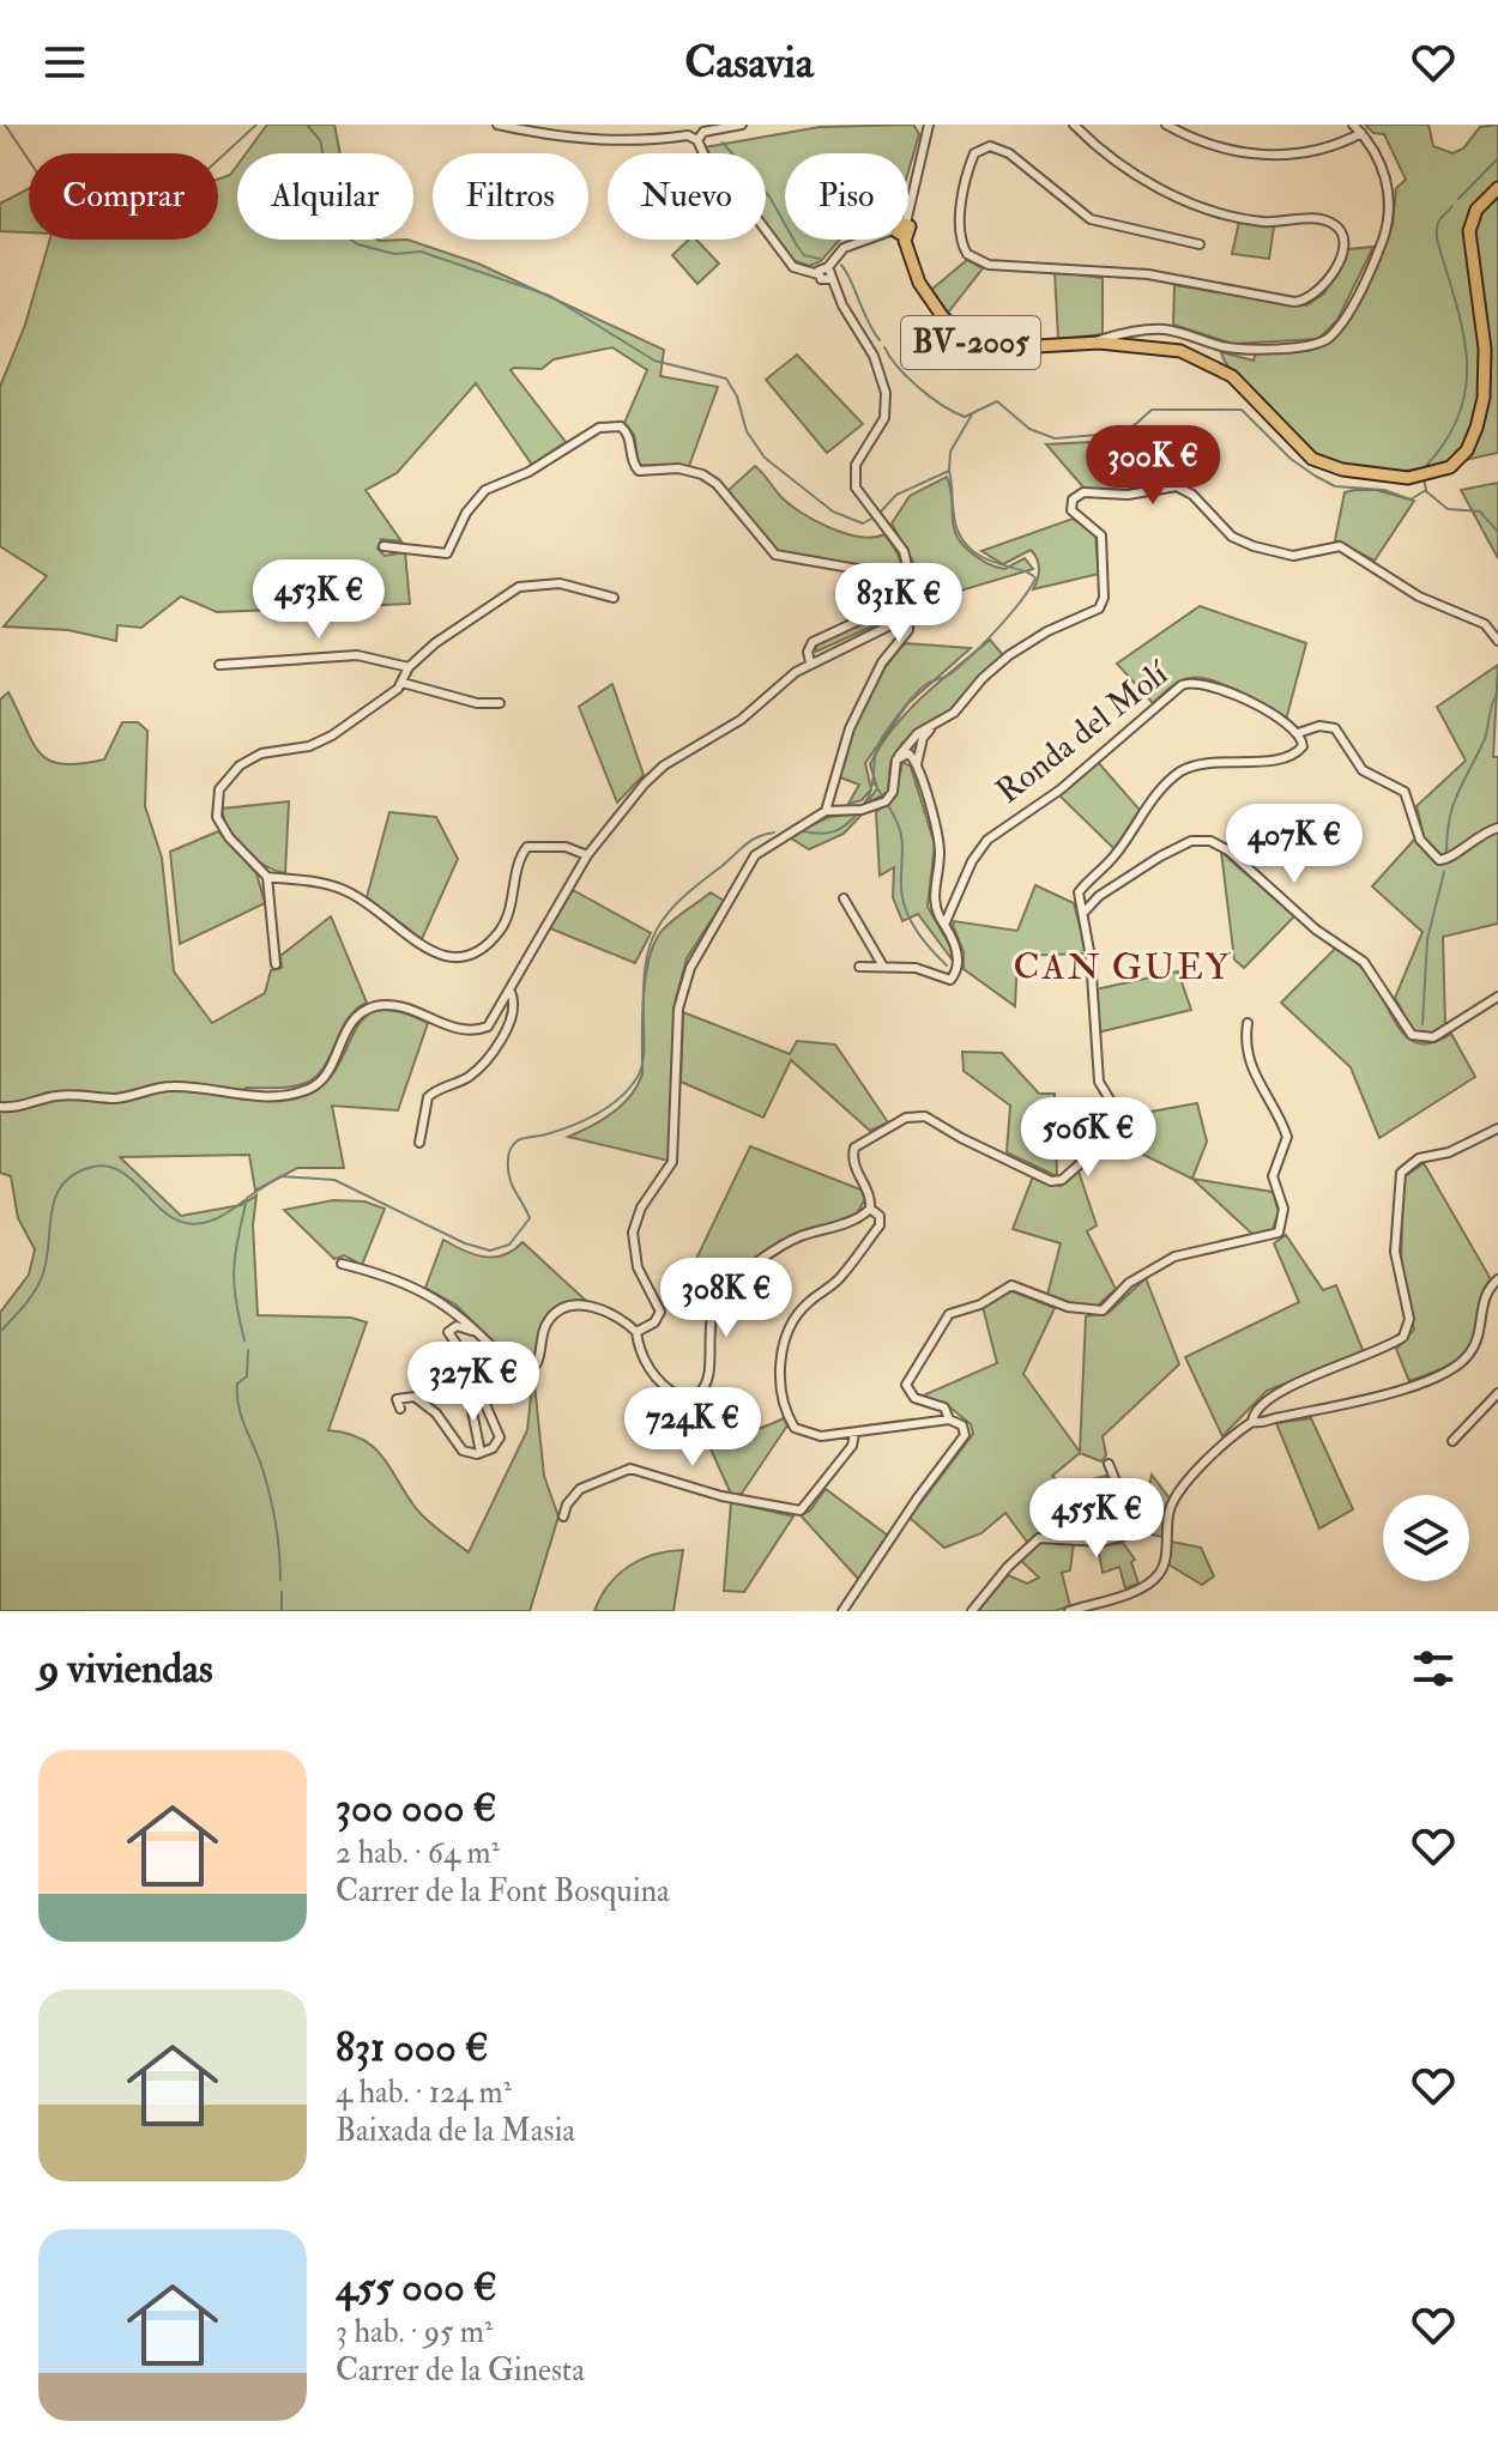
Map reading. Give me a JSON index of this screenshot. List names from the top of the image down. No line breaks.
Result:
{"streets":{"main road":["BV-2005"],"street":["Ronda del Molí"]},"districts":["CAN GUEY"],"page":{"header":"Casavia","chip":["Comprar","Alquilar","Filtros","Nuevo","Piso"],"price":["300K €","453K €","831K €","407K €","506K €","308K €","327K €","724K €","455K €"],"heading":"9 viviendas","list":[{"name":"300 000 €","note":"2 hab. · 64 m² · Carrer de la Font Bosquina"},{"name":"831 000 €","note":"4 hab. · 124 m² · Baixada de la Masia"},{"name":"455 000 €","note":"3 hab. · 95 m² · Carrer de la Ginesta"}]}}
